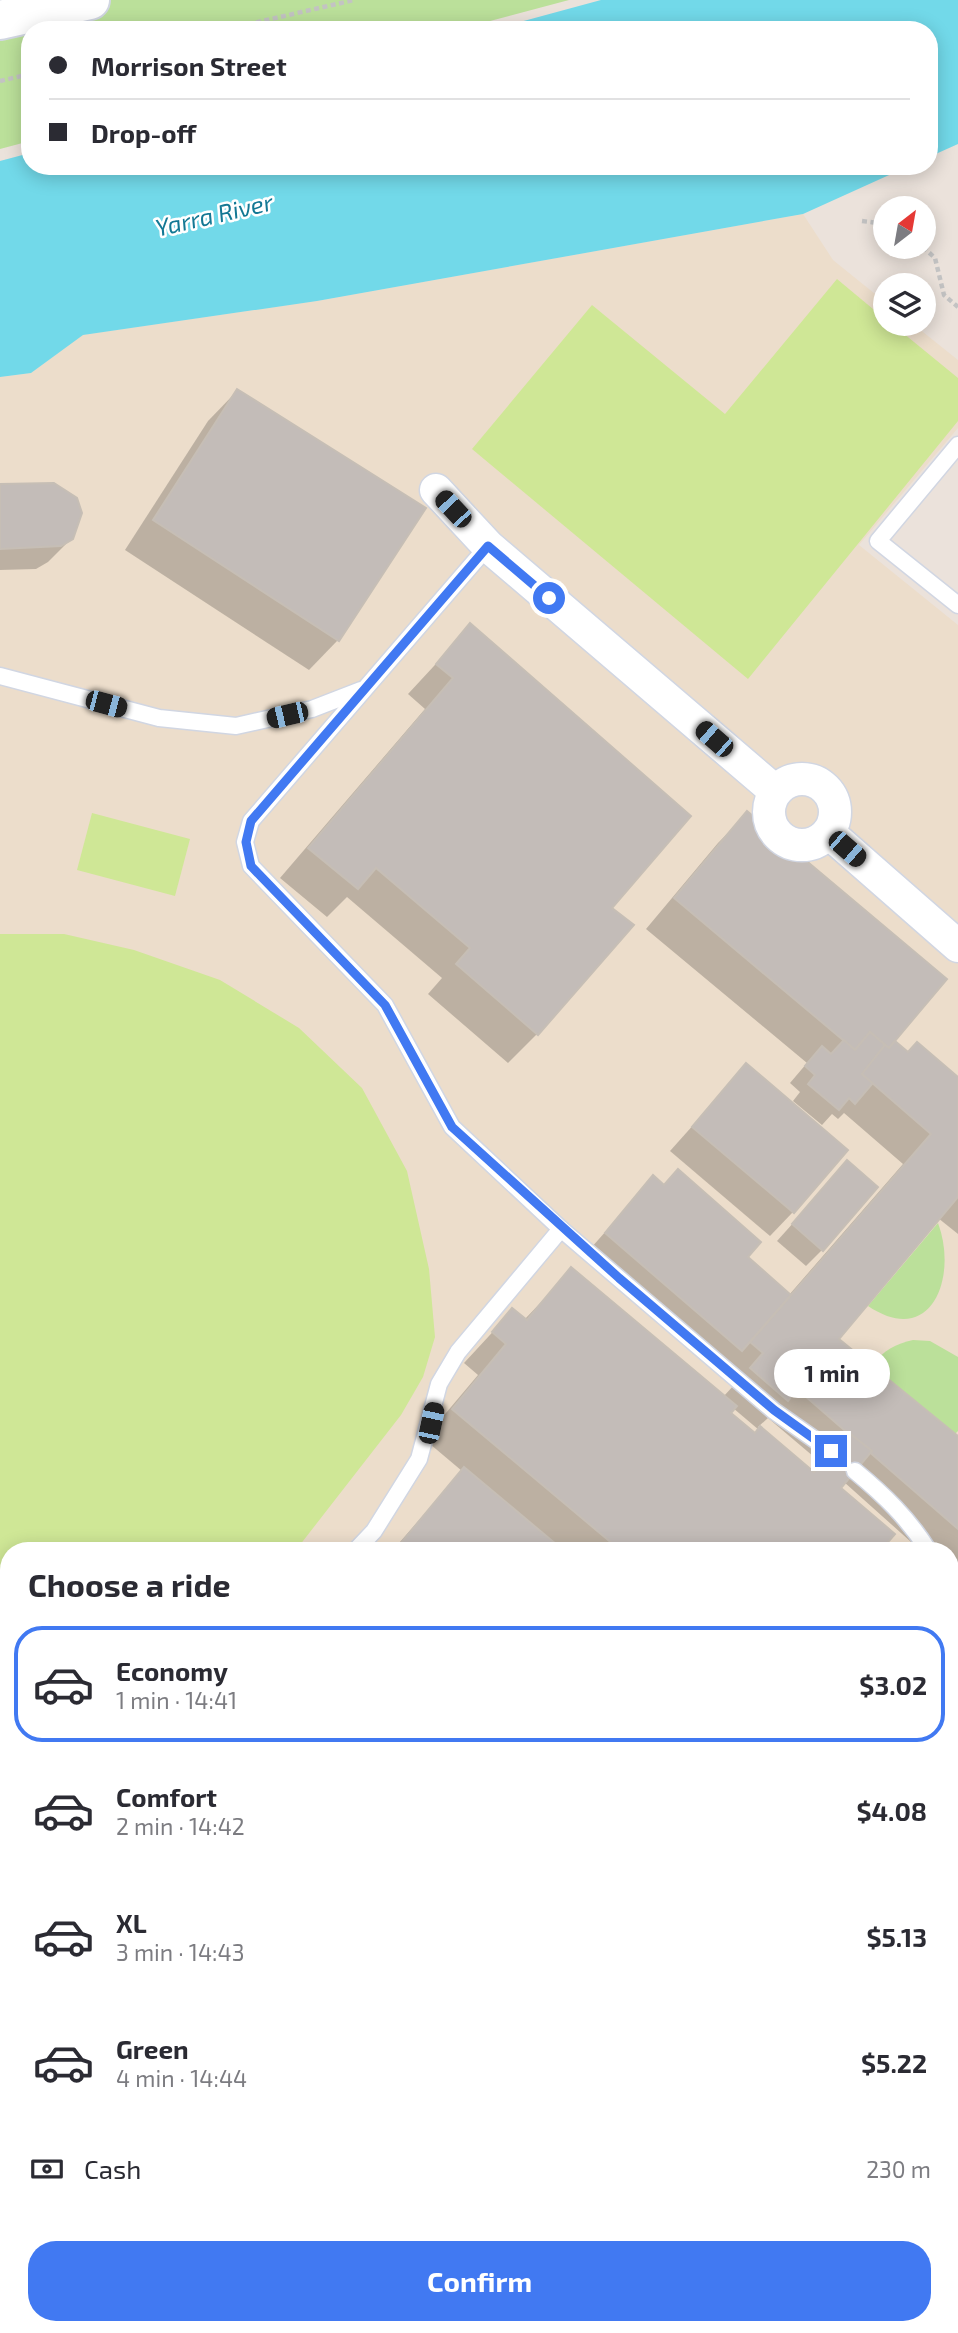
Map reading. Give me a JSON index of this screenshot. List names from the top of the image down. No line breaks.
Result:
{"water":["Yarra River"],"north":"top right","page":{"banner":["Morrison Street","Drop-off"],"bubble":"1 min","heading":"Choose a ride","list":[{"name":"Economy","note":"1 min · 14:41","value":"$3.02"},{"name":"Comfort","note":"2 min · 14:42","value":"$4.08"},{"name":"XL","note":"3 min · 14:43","value":"$5.13"},{"name":"Green","note":"4 min · 14:44","value":"$5.22"}],"pay":["Cash","230 m"],"buttons":"Confirm"}}
